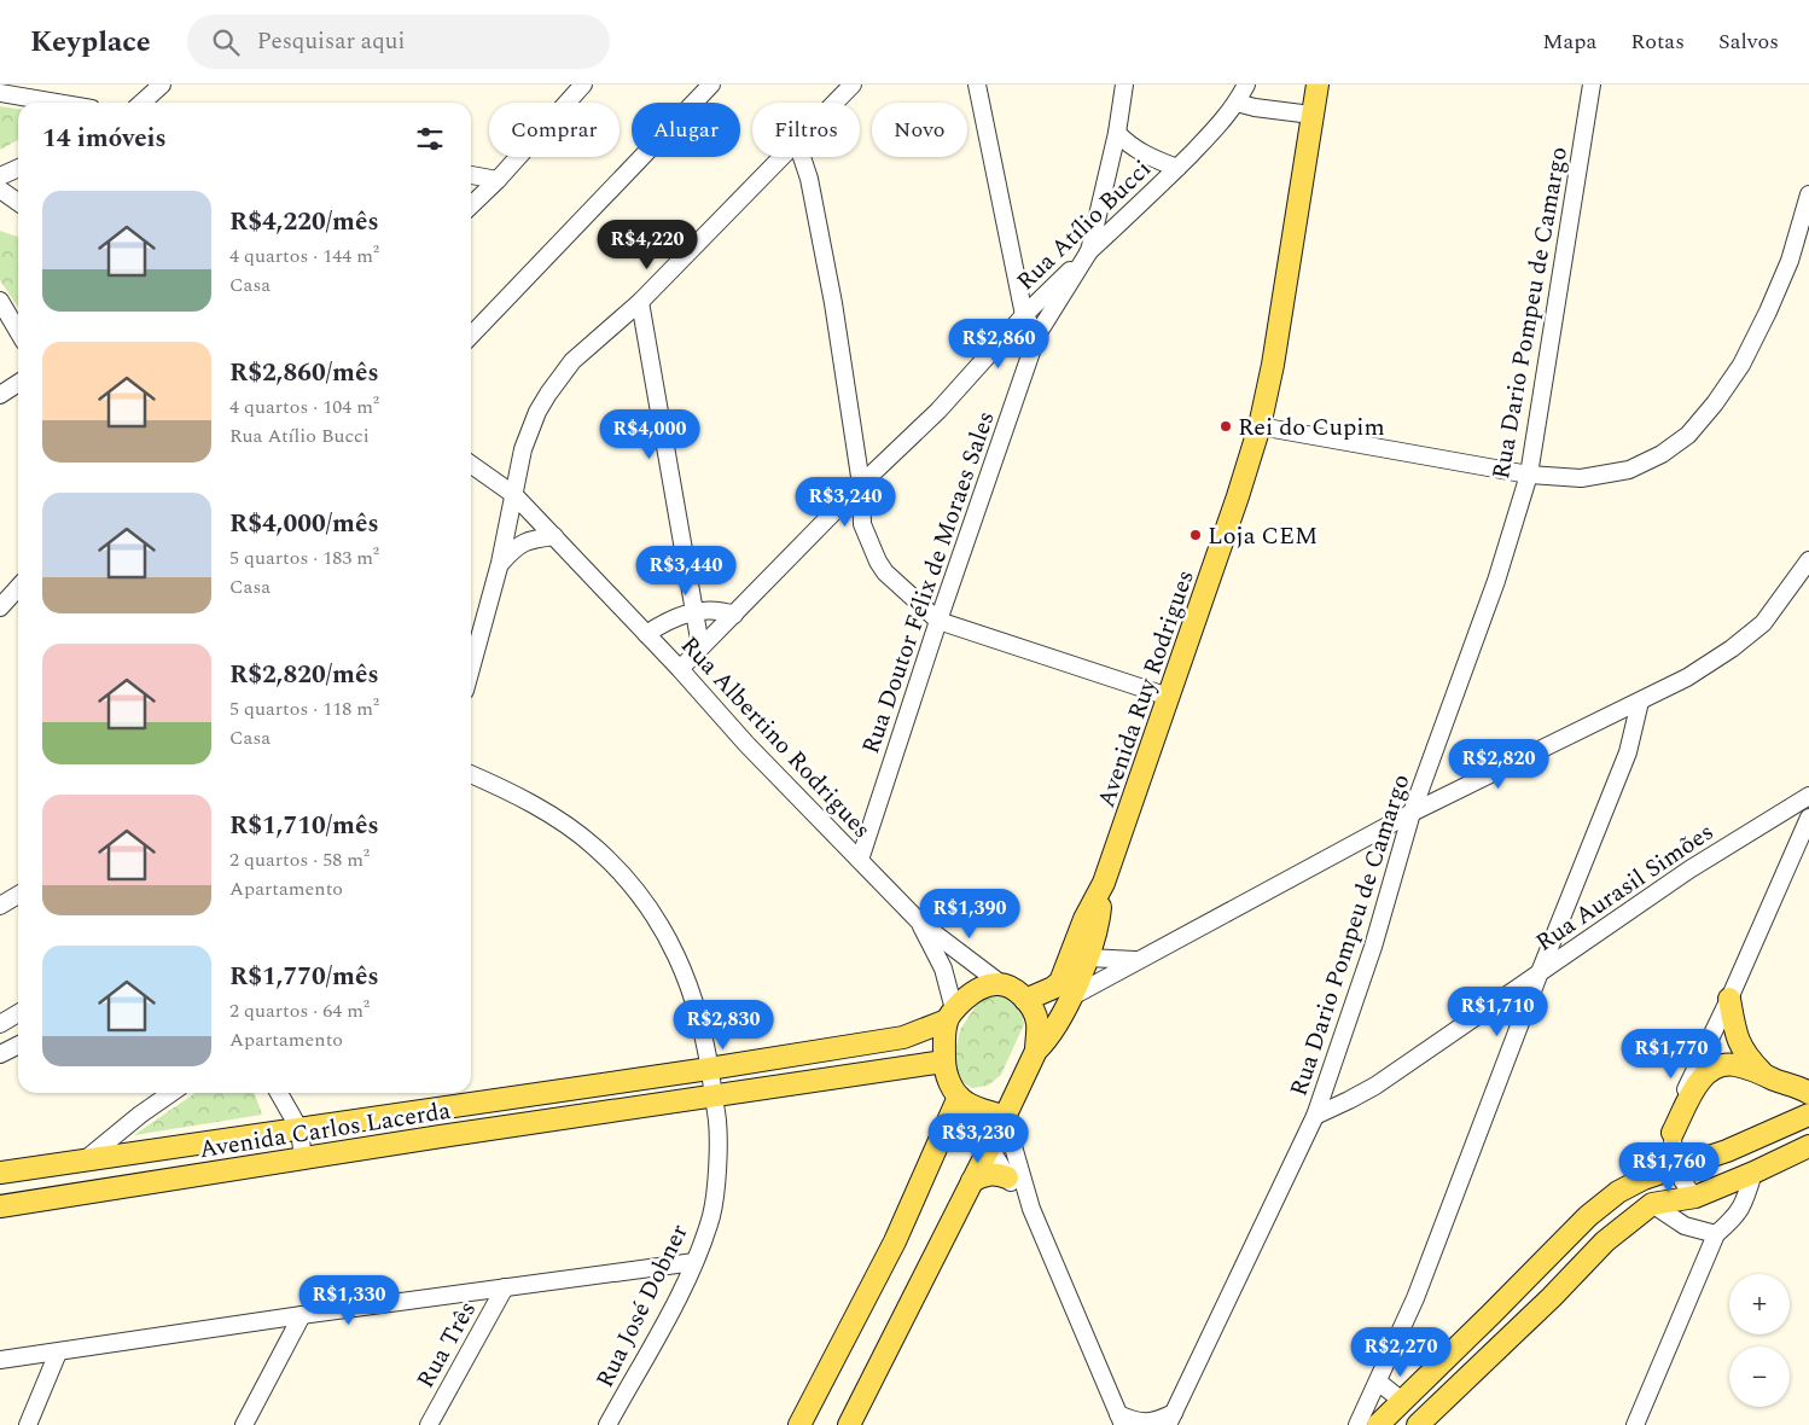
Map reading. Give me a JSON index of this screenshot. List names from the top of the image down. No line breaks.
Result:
{"streets":{"main road":["Avenida Ruy Rodrigues","Avenida Carlos Lacerda"],"street":["Rua Atílio Bucci","Rua Dario Pompeu de Camargo","Rua Doutor Félix de Moraes Sales","Rua Albertino Rodrigues","Rua Aurasil Simões","Rua José Dobner","Rua Três"]},"crossings":[["Rua Atílio Bucci","Rua Doutor Félix de Moraes Sales"],["Rua Atílio Bucci","Rua Albertino Rodrigues"],["Rua Dario Pompeu de Camargo","Rua Aurasil Simões"],["Rua Doutor Félix de Moraes Sales","Rua Albertino Rodrigues"],["Avenida Ruy Rodrigues","Rua Albertino Rodrigues"],["Avenida Ruy Rodrigues","Avenida Carlos Lacerda"],["Rua Albertino Rodrigues","Avenida Carlos Lacerda"],["Avenida Carlos Lacerda","Rua José Dobner"]],"places":["Rei do Cupim","Loja CEM"],"page":{"header":"Keyplace","search":"Pesquisar aqui","nav":["Mapa","Rotas","Salvos"],"chip":["Comprar","Alugar","Filtros","Novo"],"heading":"14 imóveis","list":[{"name":"R$4,220/mês","note":"4 quartos · 144 m² · Casa"},{"name":"R$2,860/mês","note":"4 quartos · 104 m² · Rua Atílio Bucci"},{"name":"R$4,000/mês","note":"5 quartos · 183 m² · Casa"},{"name":"R$2,820/mês","note":"5 quartos · 118 m² · Casa"},{"name":"R$1,710/mês","note":"2 quartos · 58 m² · Apartamento"},{"name":"R$1,770/mês","note":"2 quartos · 64 m² · Apartamento"}],"price":["R$4,220","R$2,860","R$4,000","R$3,240","R$3,440","R$2,820","R$1,390","R$1,710","R$2,830","R$1,770","R$3,230","R$1,760","R$1,330","R$2,270"],"map_buttons":["+","−"]}}
